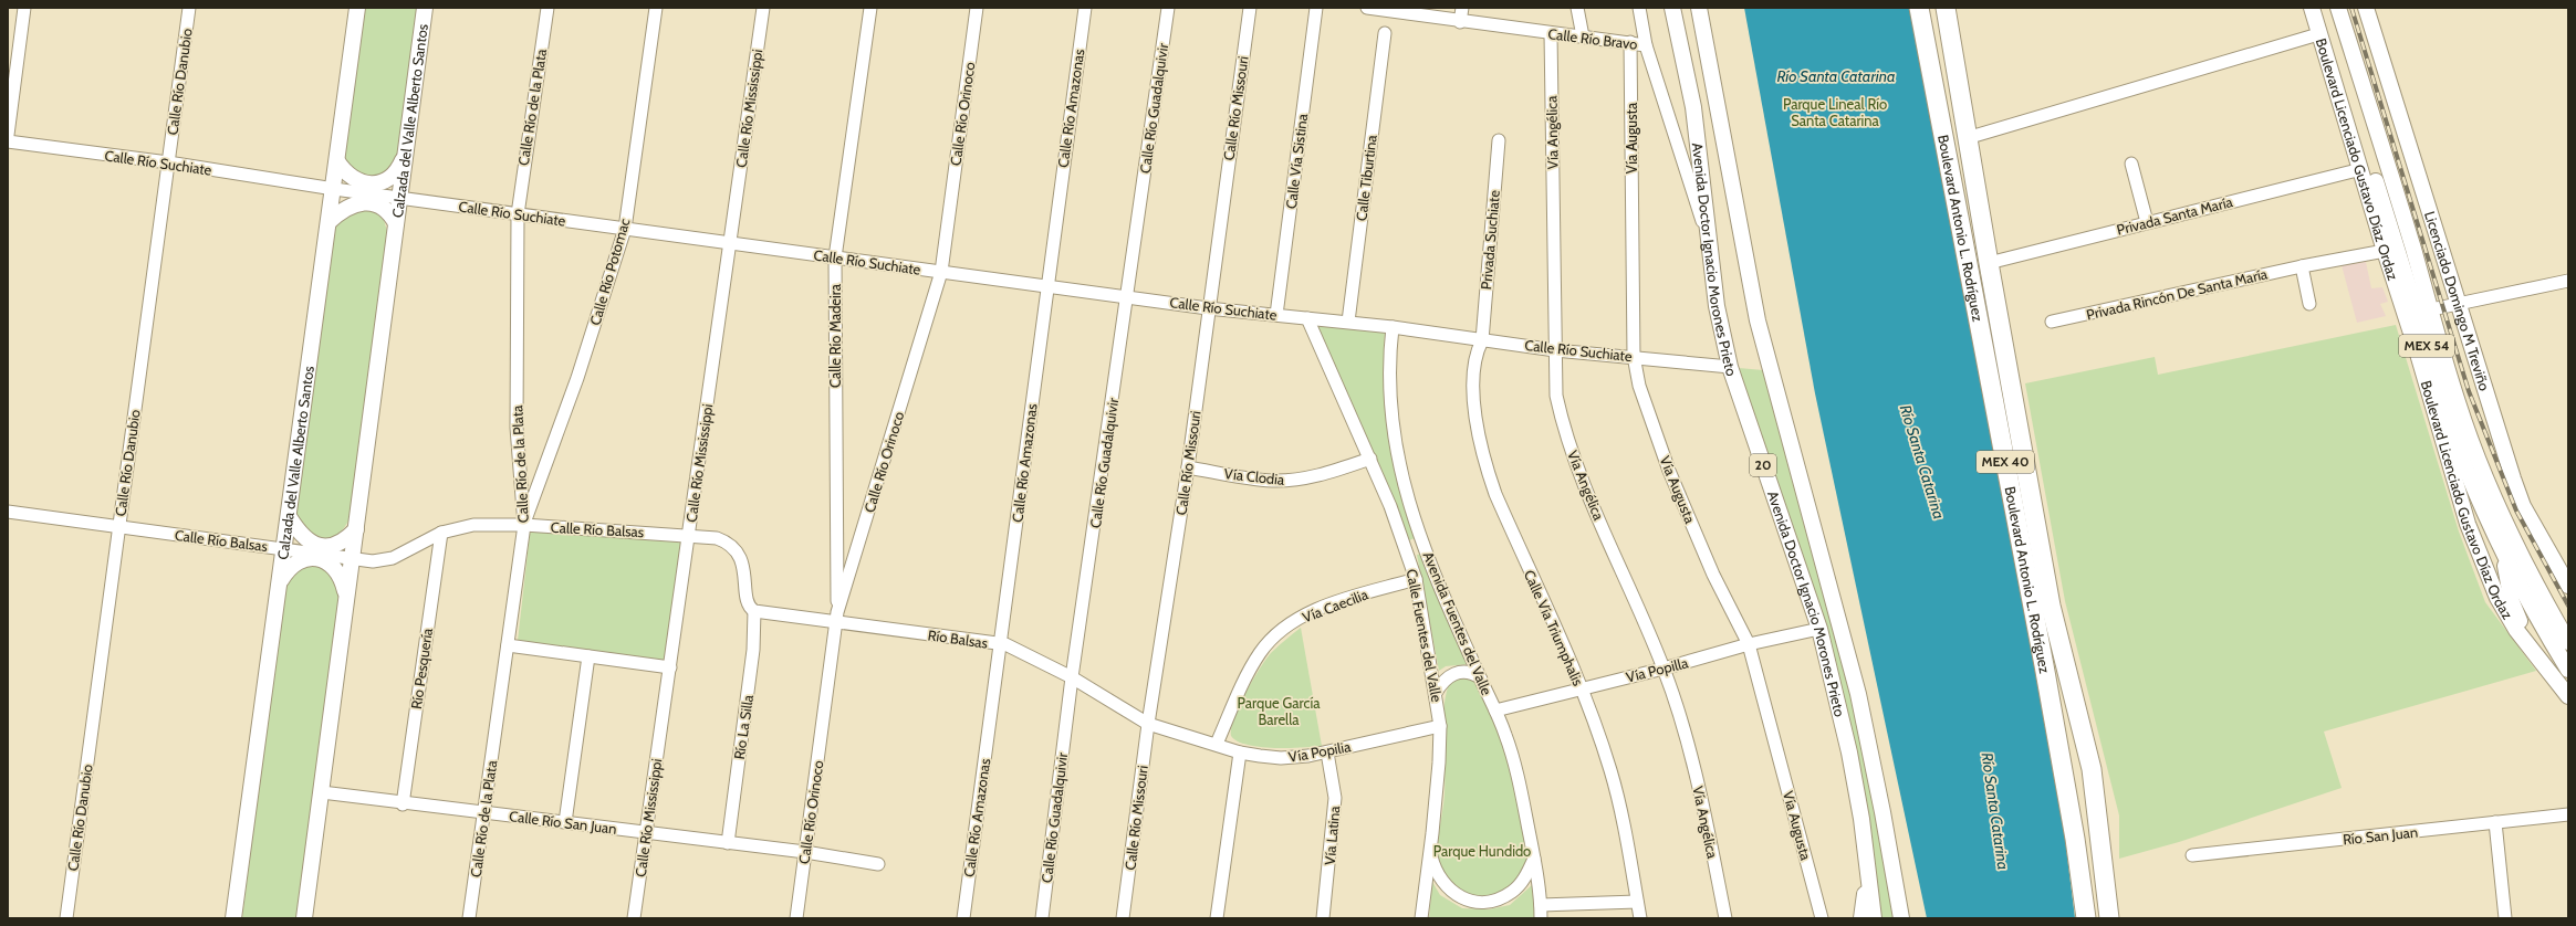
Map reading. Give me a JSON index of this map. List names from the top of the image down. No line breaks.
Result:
{"streets":{"highway":["Boulevard Antonio L. Rodríguez","MEX 40"],"main road":["Calzada del Valle Alberto Santos","Boulevard Licenciado Gustavo Díaz Ordaz","Avenida Doctor Ignacio Morones Prieto","Licenciado Domingo M Treviño","MEX 54","20"],"street":["Calle Río Bravo","Calle Río Danubio","Calle Río de la Plata","Calle Río Mississippi","Calle Río Amazonas","Calle Río Guadalquivir","Calle Río Missouri","Calle Río Orinoco","Vía Angélica","Vía Augusta","Calle Vía Sistina","Calle Río Suchiate","Calle Tiburtina","Privada Santa María","Privada Suchiate","Calle Río Potomac","Privada Rincón De Santa María","Calle Río Madeira","Vía Clodia","Calle Río Balsas","Vía Caecilia","Avenida Fuentes del Valle","Calle Vía Triumphalis","Calle Fuentes del Valle","Río Balsas","Río Pesquería","Vía Popilla","Río La Silla","Vía Popilia","Calle Río San Juan","Vía Latina","Río San Juan"]},"crossings":[["Calle Río Bravo","Vía Angélica"],["Calle Río Bravo","Vía Augusta"],["Calle Río Bravo","Avenida Doctor Ignacio Morones Prieto"],["Calle Río Danubio","Calle Río Suchiate"],["Calle Río Danubio","Calle Río Balsas"],["Calle Río de la Plata","Calle Río Suchiate"],["Calle Río de la Plata","Calle Río Potomac"],["Calle Río de la Plata","Calle Río Balsas"],["Calle Río de la Plata","Calle Río San Juan"],["Calle Río Mississippi","Calle Río Suchiate"],["Calle Río Mississippi","Calle Río Balsas"],["Calle Río Mississippi","Calle Río San Juan"],["Calle Río Amazonas","Calle Río Suchiate"],["Calle Río Amazonas","Río Balsas"],["Calle Río Guadalquivir","Calle Río Suchiate"],["Calle Río Guadalquivir","Río Balsas"],["Calle Río Missouri","Calle Río Suchiate"],["Calle Río Missouri","Vía Clodia"],["Calle Río Missouri","Río Balsas"],["Calle Río Missouri","Vía Popilia"],["Calle Río Orinoco","Calle Río Suchiate"],["Calle Río Orinoco","Calle Río Madeira"],["Calle Río Orinoco","Río Balsas"],["Calle Río Orinoco","Calle Río San Juan"],["Calzada del Valle Alberto Santos","Calle Río Suchiate"],["Calzada del Valle Alberto Santos","Calle Río Balsas"],["Calzada del Valle Alberto Santos","Calle Río San Juan"],["Vía Angélica","Calle Río Suchiate"],["Vía Angélica","Vía Popilla"],["Vía Augusta","Calle Río Suchiate"],["Vía Augusta","Vía Popilla"],["Boulevard Licenciado Gustavo Díaz Ordaz","Privada Santa María"],["Boulevard Licenciado Gustavo Díaz Ordaz","Privada Rincón De Santa María"],["Calle Vía Sistina","Calle Río Suchiate"],["Calle Río Suchiate","Calle Tiburtina"],["Calle Río Suchiate","Privada Suchiate"],["Calle Río Suchiate","Avenida Doctor Ignacio Morones Prieto"],["Calle Río Suchiate","Calle Río Potomac"],["Calle Río Suchiate","Calle Río Madeira"],["Calle Río Suchiate","Avenida Fuentes del Valle"],["Calle Río Suchiate","Calle Vía Triumphalis"],["Calle Río Suchiate","Calle Fuentes del Valle"],["Privada Santa María","Boulevard Antonio L. Rodríguez"],["Privada Suchiate","Calle Vía Triumphalis"],["Avenida Doctor Ignacio Morones Prieto","Vía Popilla"],["Calle Río Potomac","Calle Río Balsas"],["Calle Río Madeira","Río Balsas"],["Vía Clodia","Calle Fuentes del Valle"],["Calle Río Balsas","Río Balsas"],["Calle Río Balsas","Río Pesquería"],["Calle Río Balsas","Río La Silla"],["Vía Caecilia","Calle Fuentes del Valle"],["Vía Caecilia","Vía Popilia"],["Avenida Fuentes del Valle","Vía Popilla"],["Calle Vía Triumphalis","Vía Popilla"],["Calle Fuentes del Valle","Vía Popilia"],["Río Balsas","Río La Silla"],["Río Balsas","Vía Popilia"],["Río Pesquería","Calle Río San Juan"],["Río La Silla","Calle Río San Juan"],["Vía Popilia","Vía Latina"]],"water":["Río Santa Catarina"],"parks":["Parque Lineal Río Santa Catarina","Parque García Barella","Parque Hundido"]}
